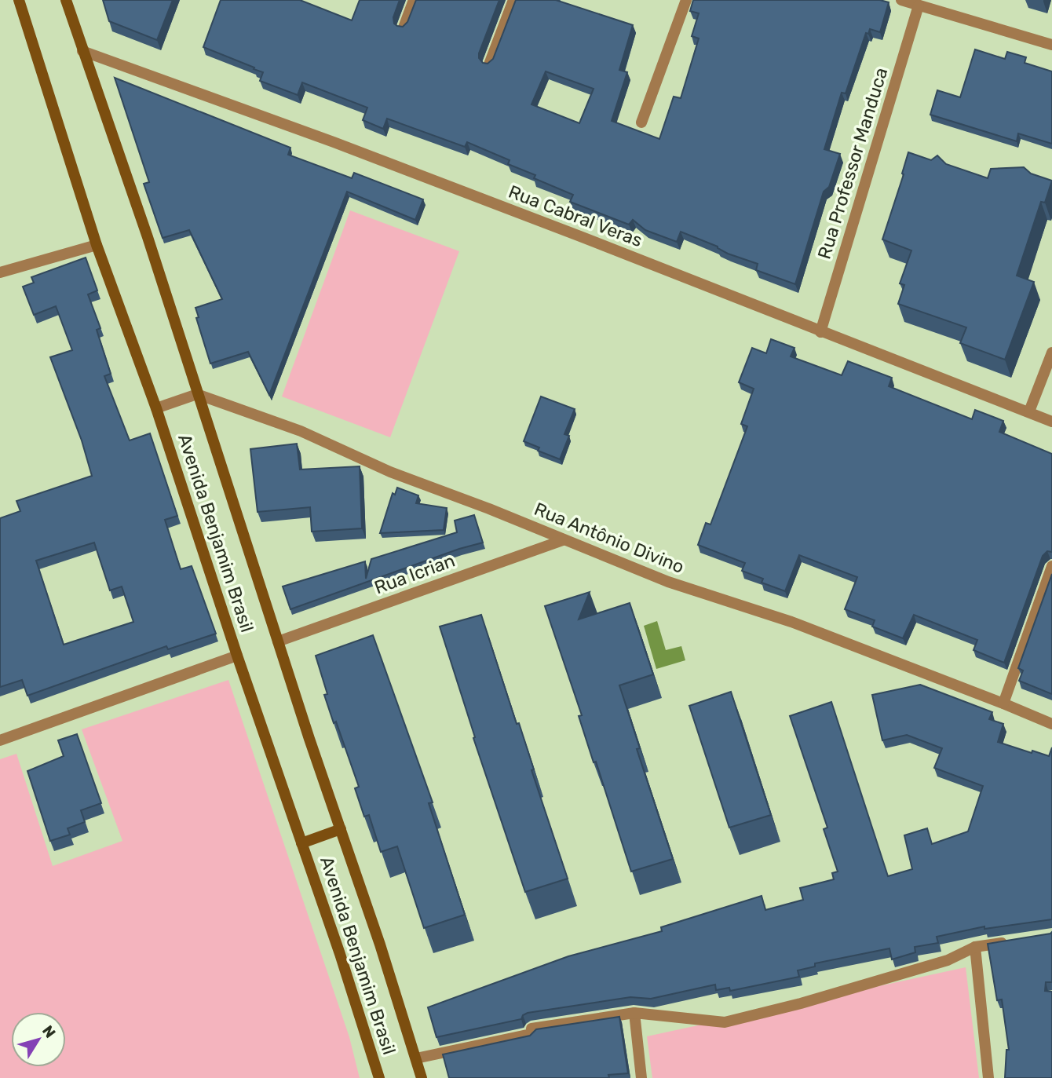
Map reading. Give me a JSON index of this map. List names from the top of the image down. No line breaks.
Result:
{"streets":{"main road":["Avenida Benjamim Brasil"],"street":["Rua Professor Manduca","Rua Cabral Veras","Rua Antônio Divino","Rua Icrian"]},"crossings":[["Rua Professor Manduca","Rua Cabral Veras"],["Rua Cabral Veras","Avenida Benjamim Brasil"],["Avenida Benjamim Brasil","Rua Antônio Divino"],["Avenida Benjamim Brasil","Rua Icrian"],["Rua Antônio Divino","Rua Icrian"]],"north":"top right"}
